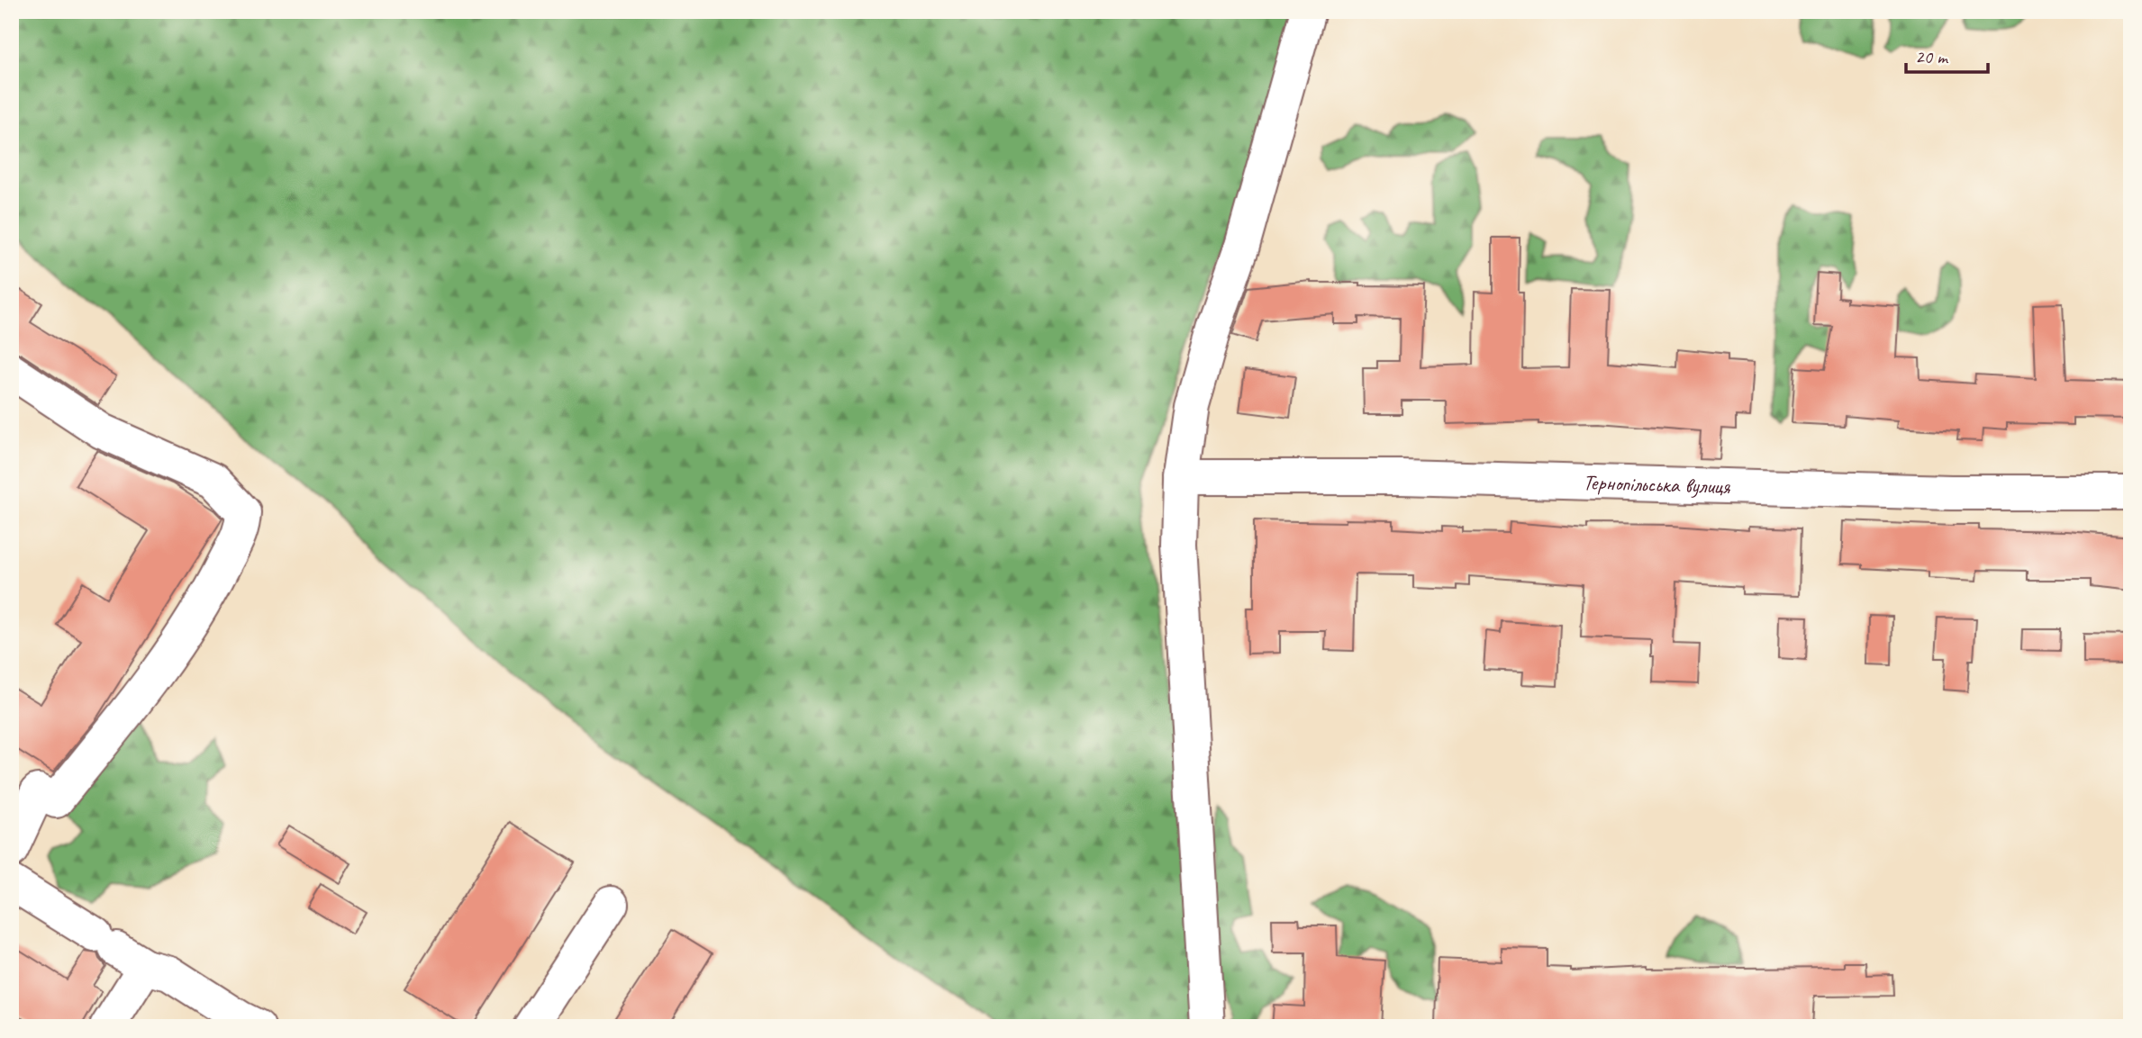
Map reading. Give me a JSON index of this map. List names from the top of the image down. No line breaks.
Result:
{"streets":{"street":["Тернопільська вулиця"]},"scale_bar":"20 m"}
